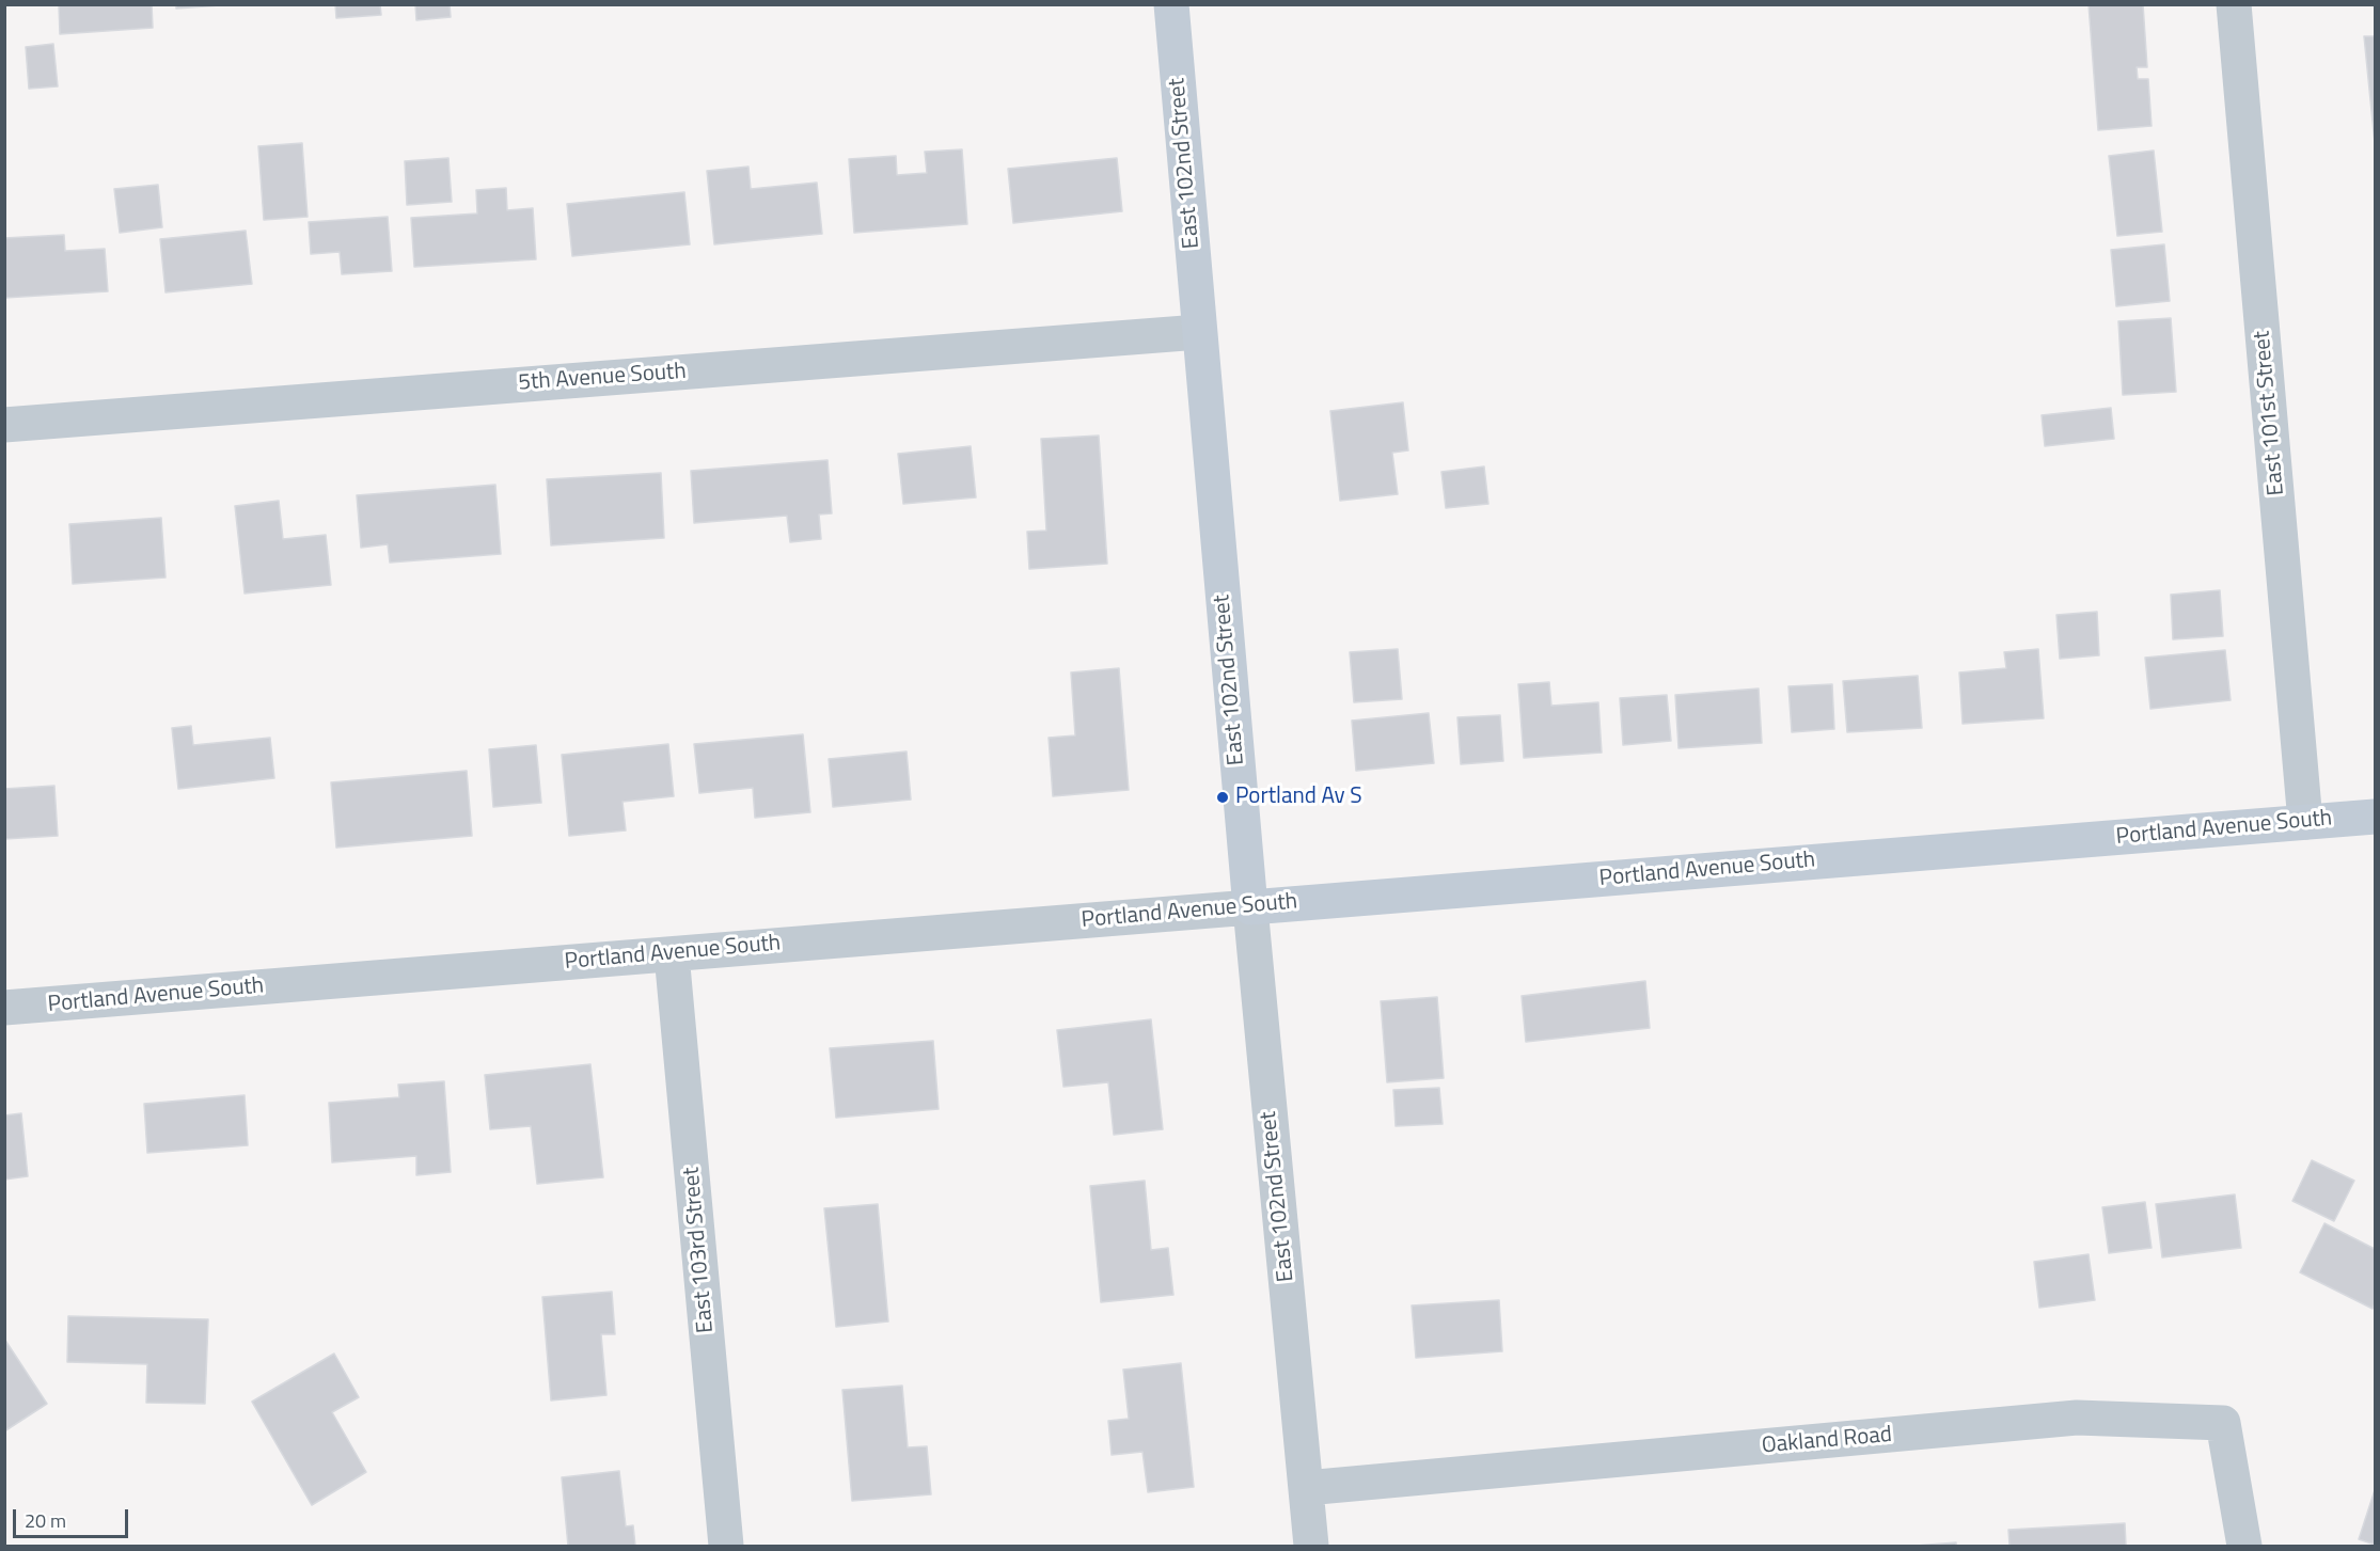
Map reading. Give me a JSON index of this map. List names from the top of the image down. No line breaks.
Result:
{"streets":{"street":["East 102nd Street","5th Avenue South","East 101st Street","Portland Avenue South","East 103rd Street","Oakland Road"]},"crossings":[["East 102nd Street","5th Avenue South"],["East 102nd Street","Portland Avenue South"],["East 102nd Street","Oakland Road"],["East 101st Street","Portland Avenue South"],["Portland Avenue South","East 103rd Street"]],"places":["Portland Av S"],"scale_bar":"20 m"}
